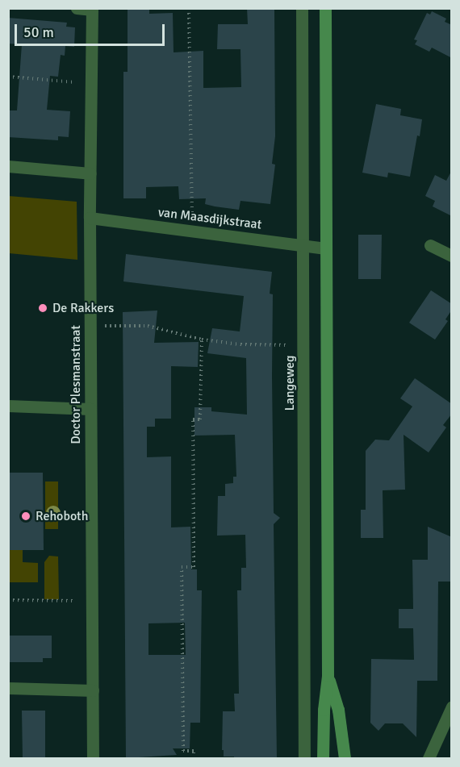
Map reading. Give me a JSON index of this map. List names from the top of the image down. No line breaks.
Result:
{"streets":{"street":["van Maasdijkstraat","Langeweg","Doctor Plesmanstraat"]},"crossings":[["van Maasdijkstraat","Langeweg"],["van Maasdijkstraat","Doctor Plesmanstraat"]],"places":["De Rakkers","Rehoboth"],"scale_bar":"50 m"}
